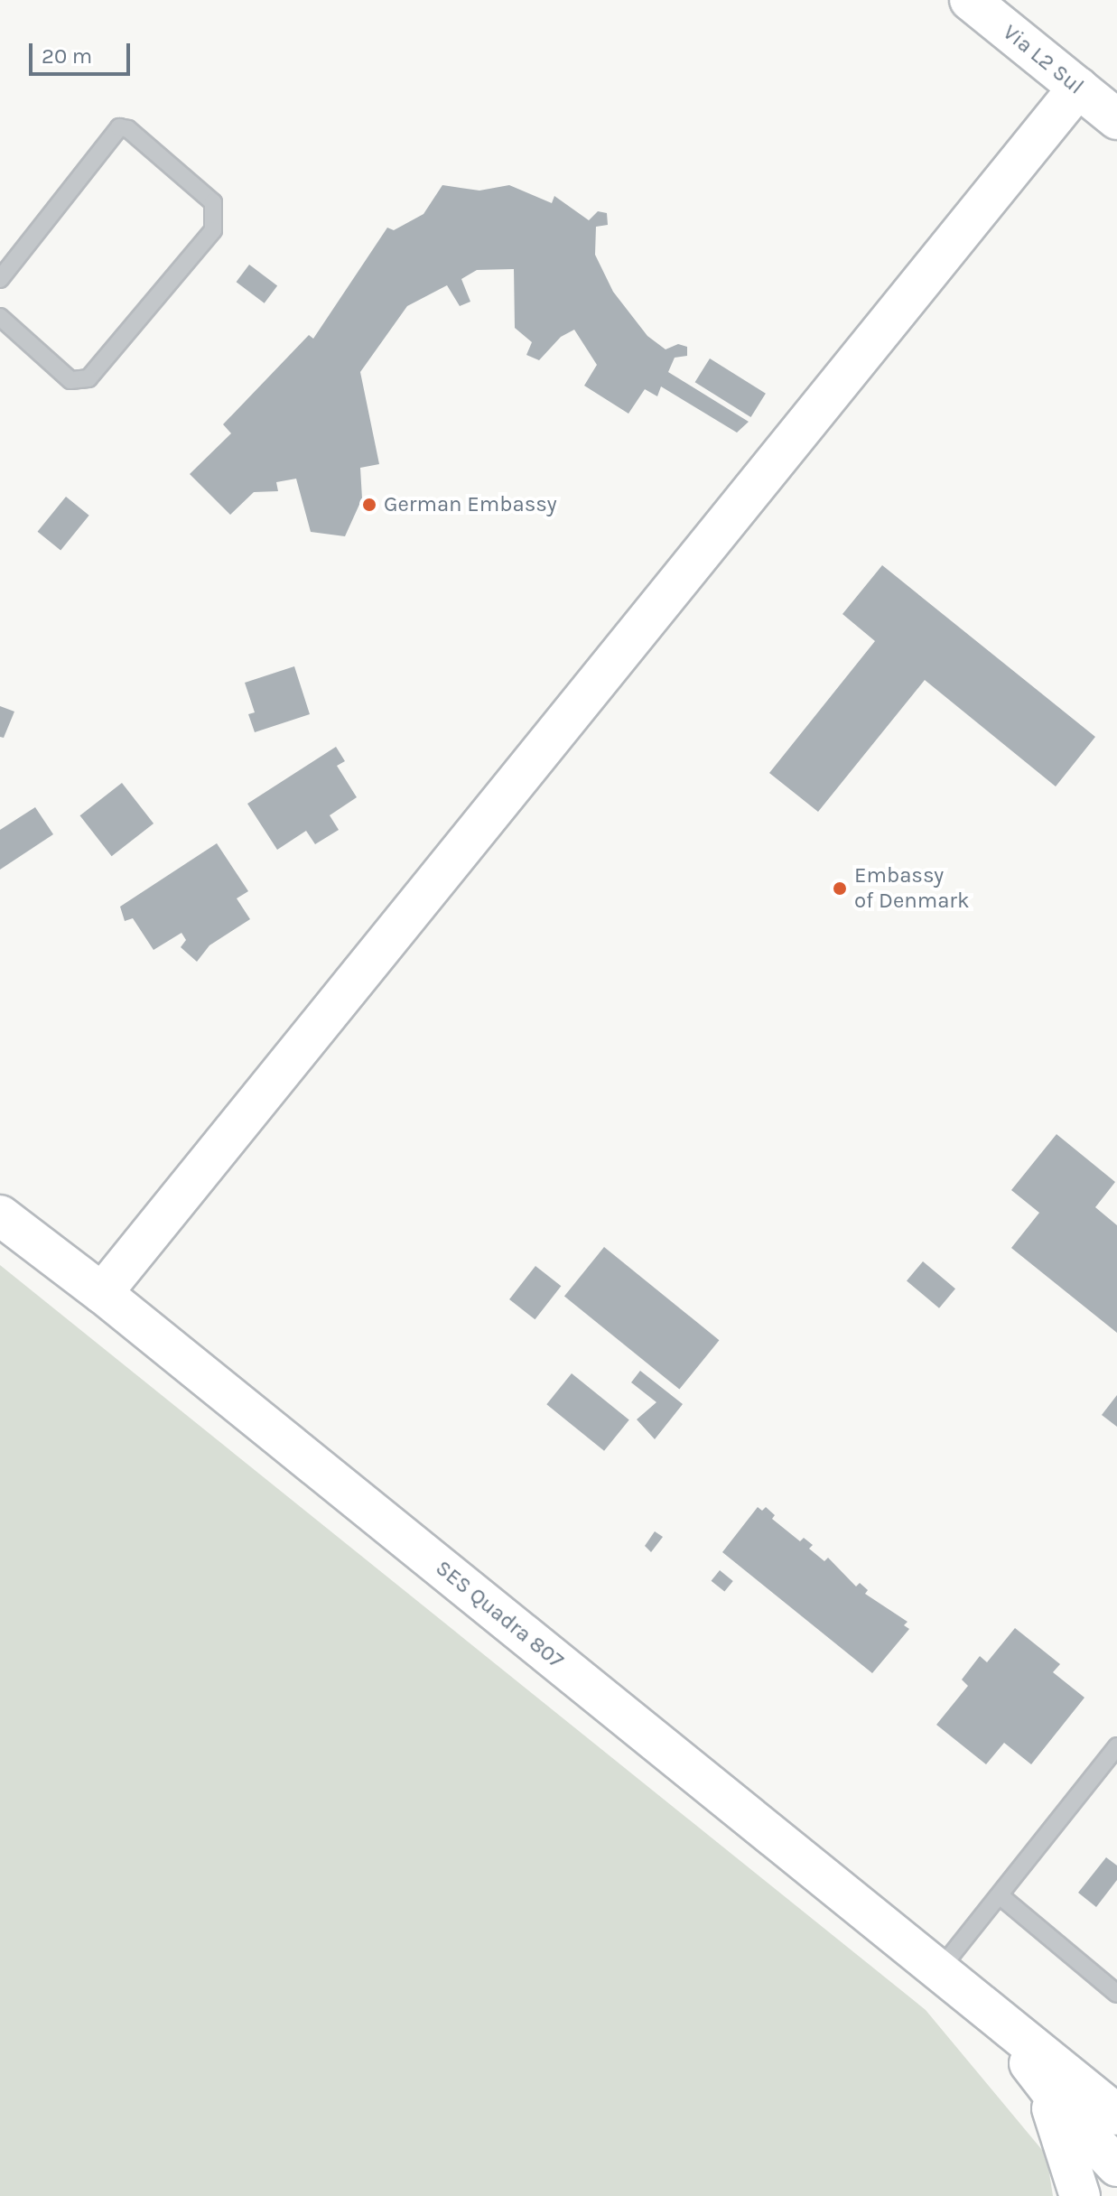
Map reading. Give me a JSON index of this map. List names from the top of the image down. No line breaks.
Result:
{"streets":{"street":["Via L2 Sul","SES Quadra 807"]},"places":["German Embassy","Embassy of Denmark"],"scale_bar":"20 m"}
